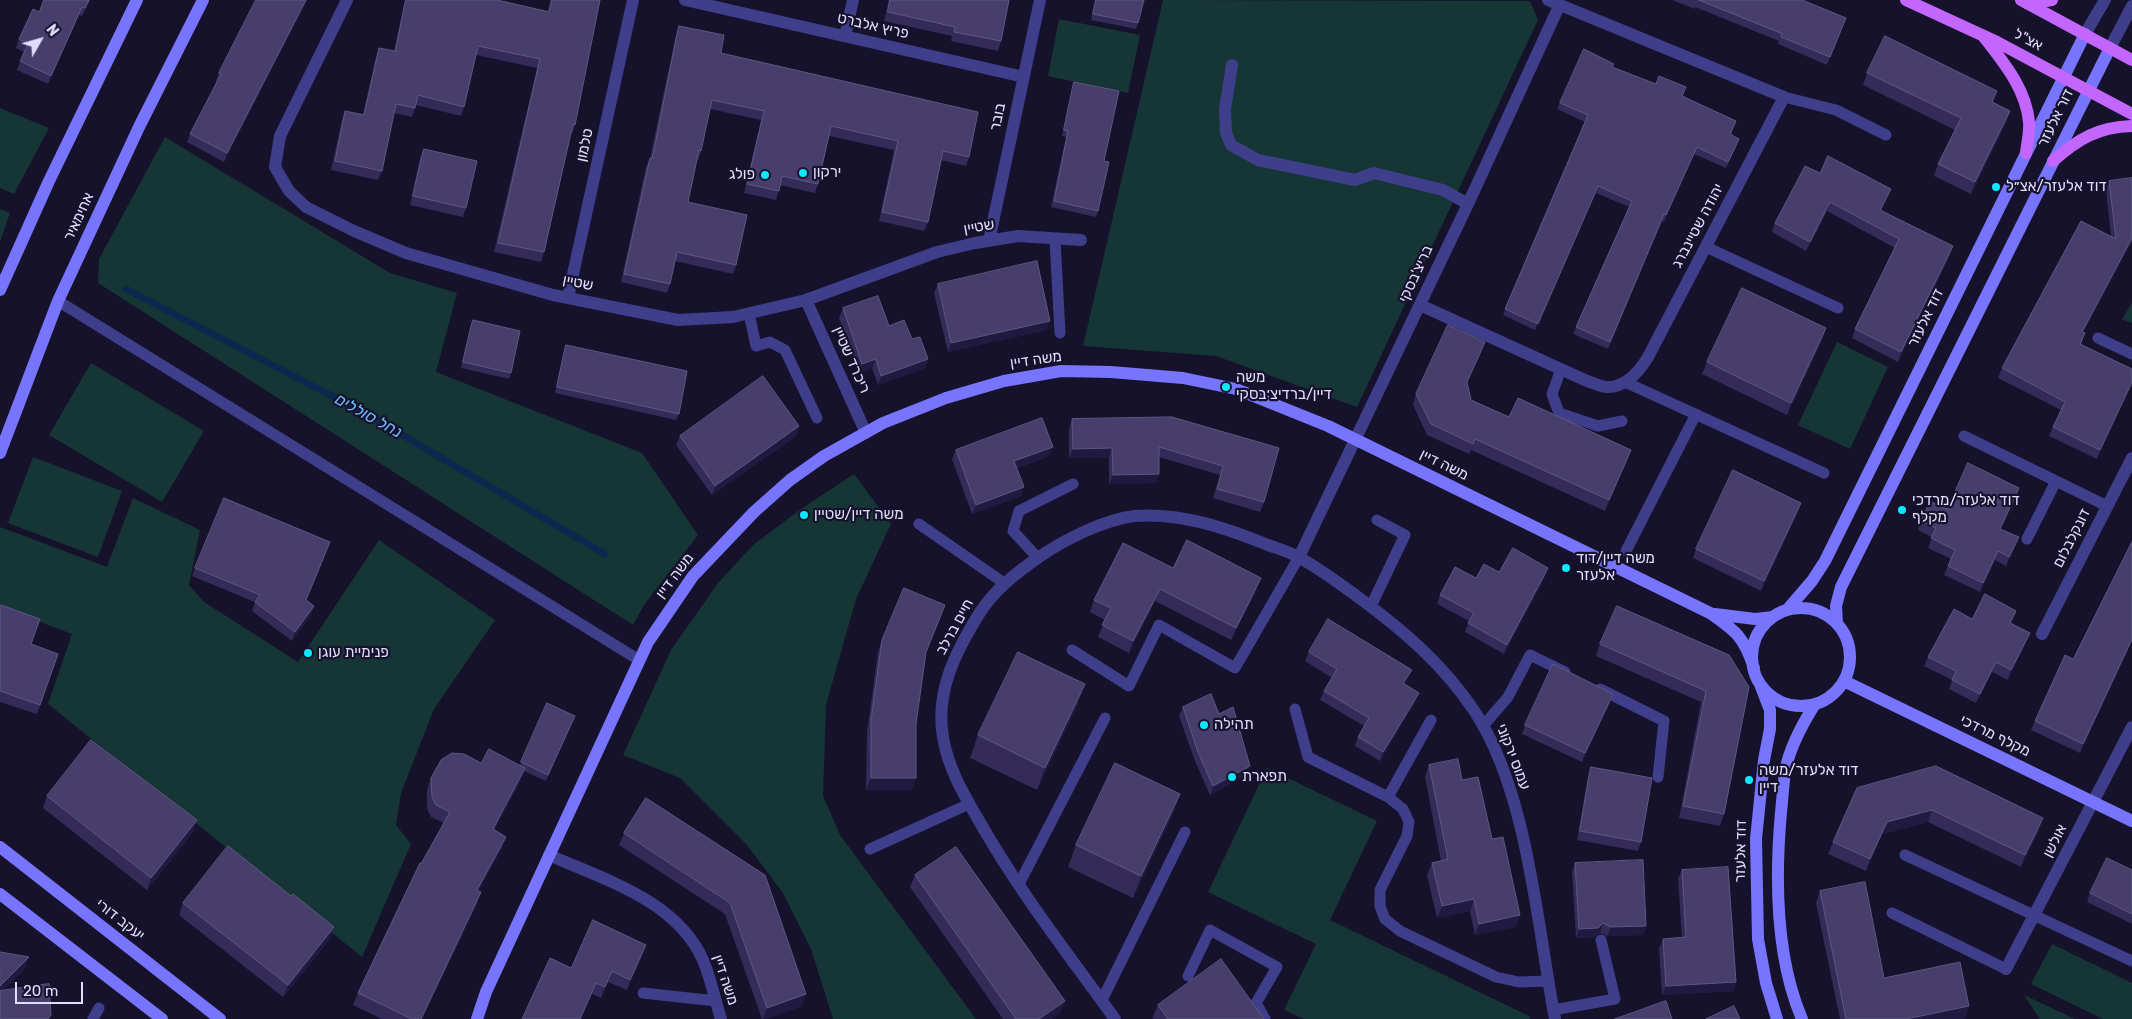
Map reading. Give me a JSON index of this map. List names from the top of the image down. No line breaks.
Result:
{"streets":{"main road":["אצ\"ל"],"street":["פריץ אלברט","בובר","דור אלעזר","טלמון","אחימאיר","יהודה שטיינברג","שטיין","בריצ'בסקי","דוד אלעזר","ריכרד שטיין","משה דיין","דונקלבלום","חיים ברלב","מקלף מרדכי","עמוס ירקוני","אולשן","יעקב דורי"]},"crossings":[["פריץ אלברט","בובר"],["אצ\"ל","דור אלעזר"],["אצ\"ל","דוד אלעזר"],["בובר","שטיין"],["טלמון","שטיין"],["שטיין","ריכרד שטיין"],["בריצ'בסקי","משה דיין"],["בריצ'בסקי","חיים ברלב"],["בריצ'בסקי","עמוס ירקוני"],["דוד אלעזר","משה דיין"],["דוד אלעזר","מקלף מרדכי"],["ריכרד שטיין","משה דיין"],["משה דיין","מקלף מרדכי"],["חיים ברלב","עמוס ירקוני"],["מקלף מרדכי","אולשן"]],"water":["נחל סוללים"],"places":["ירקון","פולג","דוד אלעזר/אצ״ל","משה דיין/ברדיצ׳בסקי","דוד אלעזר/מרדכי מקלף","משה דיין/שטיין","משה דיין/דוד אלעזר","פנימיית עוגן","תהילה","תפארת","דוד אלעזר/משה דיין"],"scale_bar":"20 m","north":"top right"}
